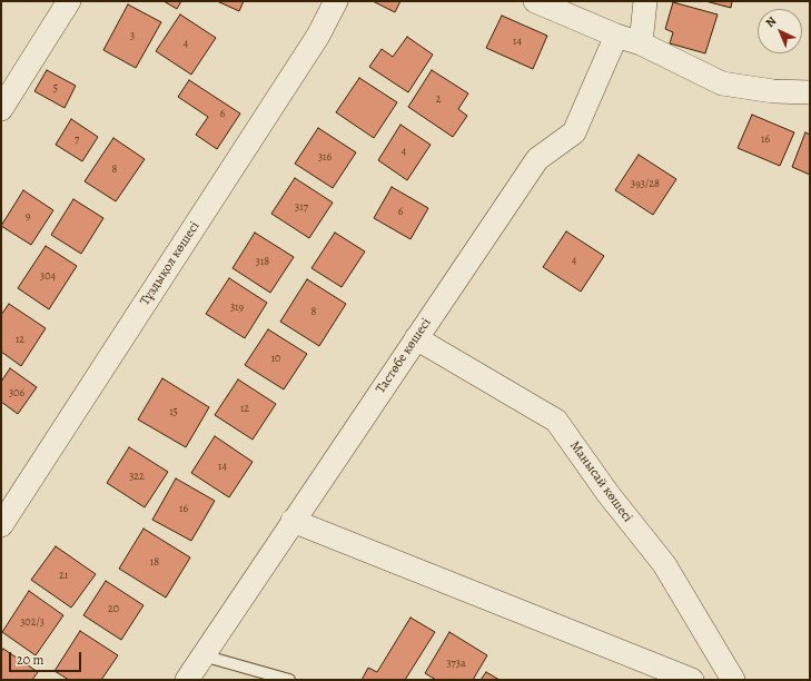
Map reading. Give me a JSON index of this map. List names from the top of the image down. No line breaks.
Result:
{"streets":{"street":["Тұздықол көшесі","Тастөбе көшесі","Манысай көшесі"]},"crossings":[["Тастөбе көшесі","Манысай көшесі"]],"house_numbers":["3","14","4","5","2","6","7","16","4","316","8","393/28","317","6","9","4","318","304","319","8","12","10","306","12","15","14","322","16","18","21","20","302/3","373а"],"scale_bar":"20 m","north":"top left"}
